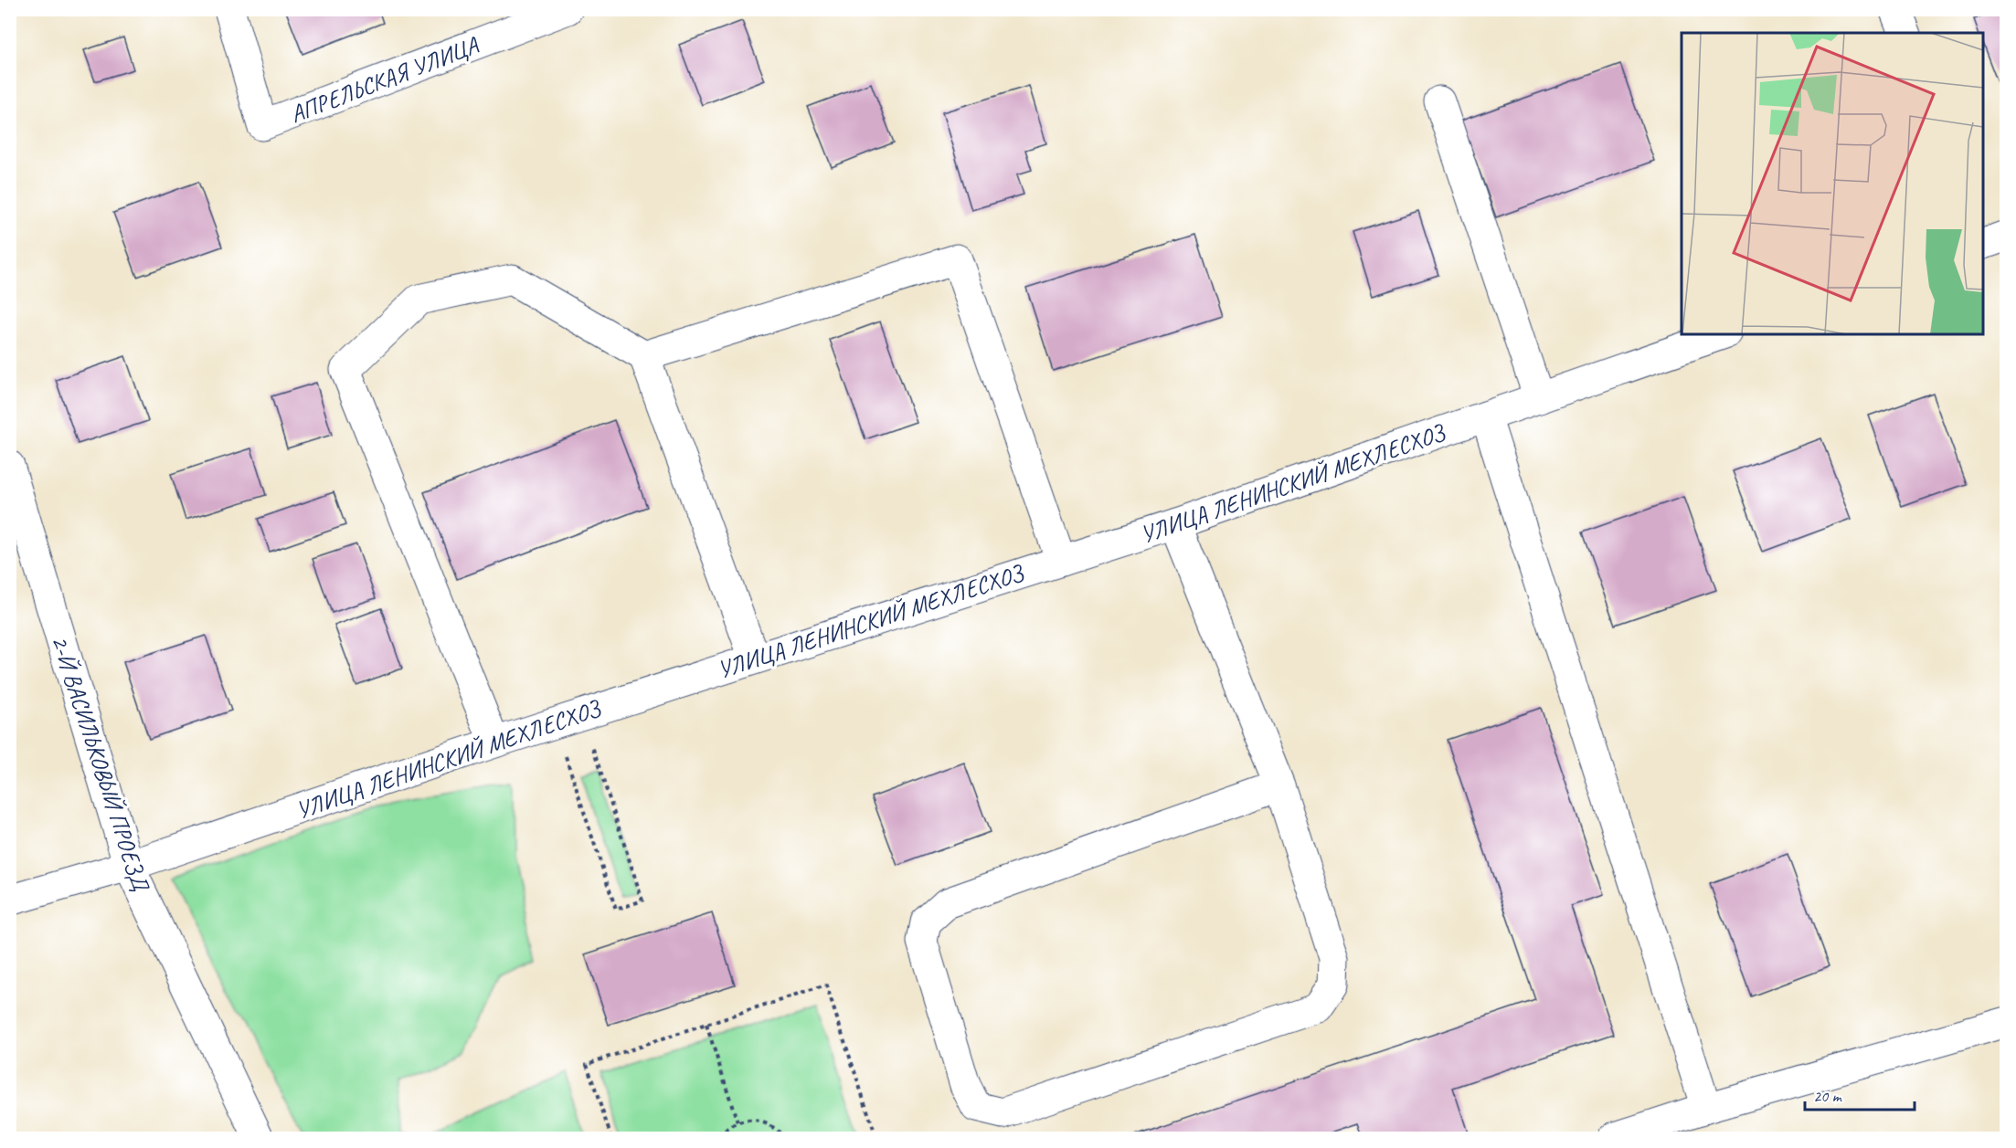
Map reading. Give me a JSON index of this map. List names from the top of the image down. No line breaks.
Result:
{"streets":{"street":["АПРЕЛЬСКАЯ УЛИЦА","УЛИЦА ЛЕНИНСКИЙ МЕХЛЕСХОЗ","2-Й ВАСИЛЬКОВЫЙ ПРОЕЗД"]},"crossings":[["УЛИЦА ЛЕНИНСКИЙ МЕХЛЕСХОЗ","2-Й ВАСИЛЬКОВЫЙ ПРОЕЗД"]],"scale_bar":"20 m"}
